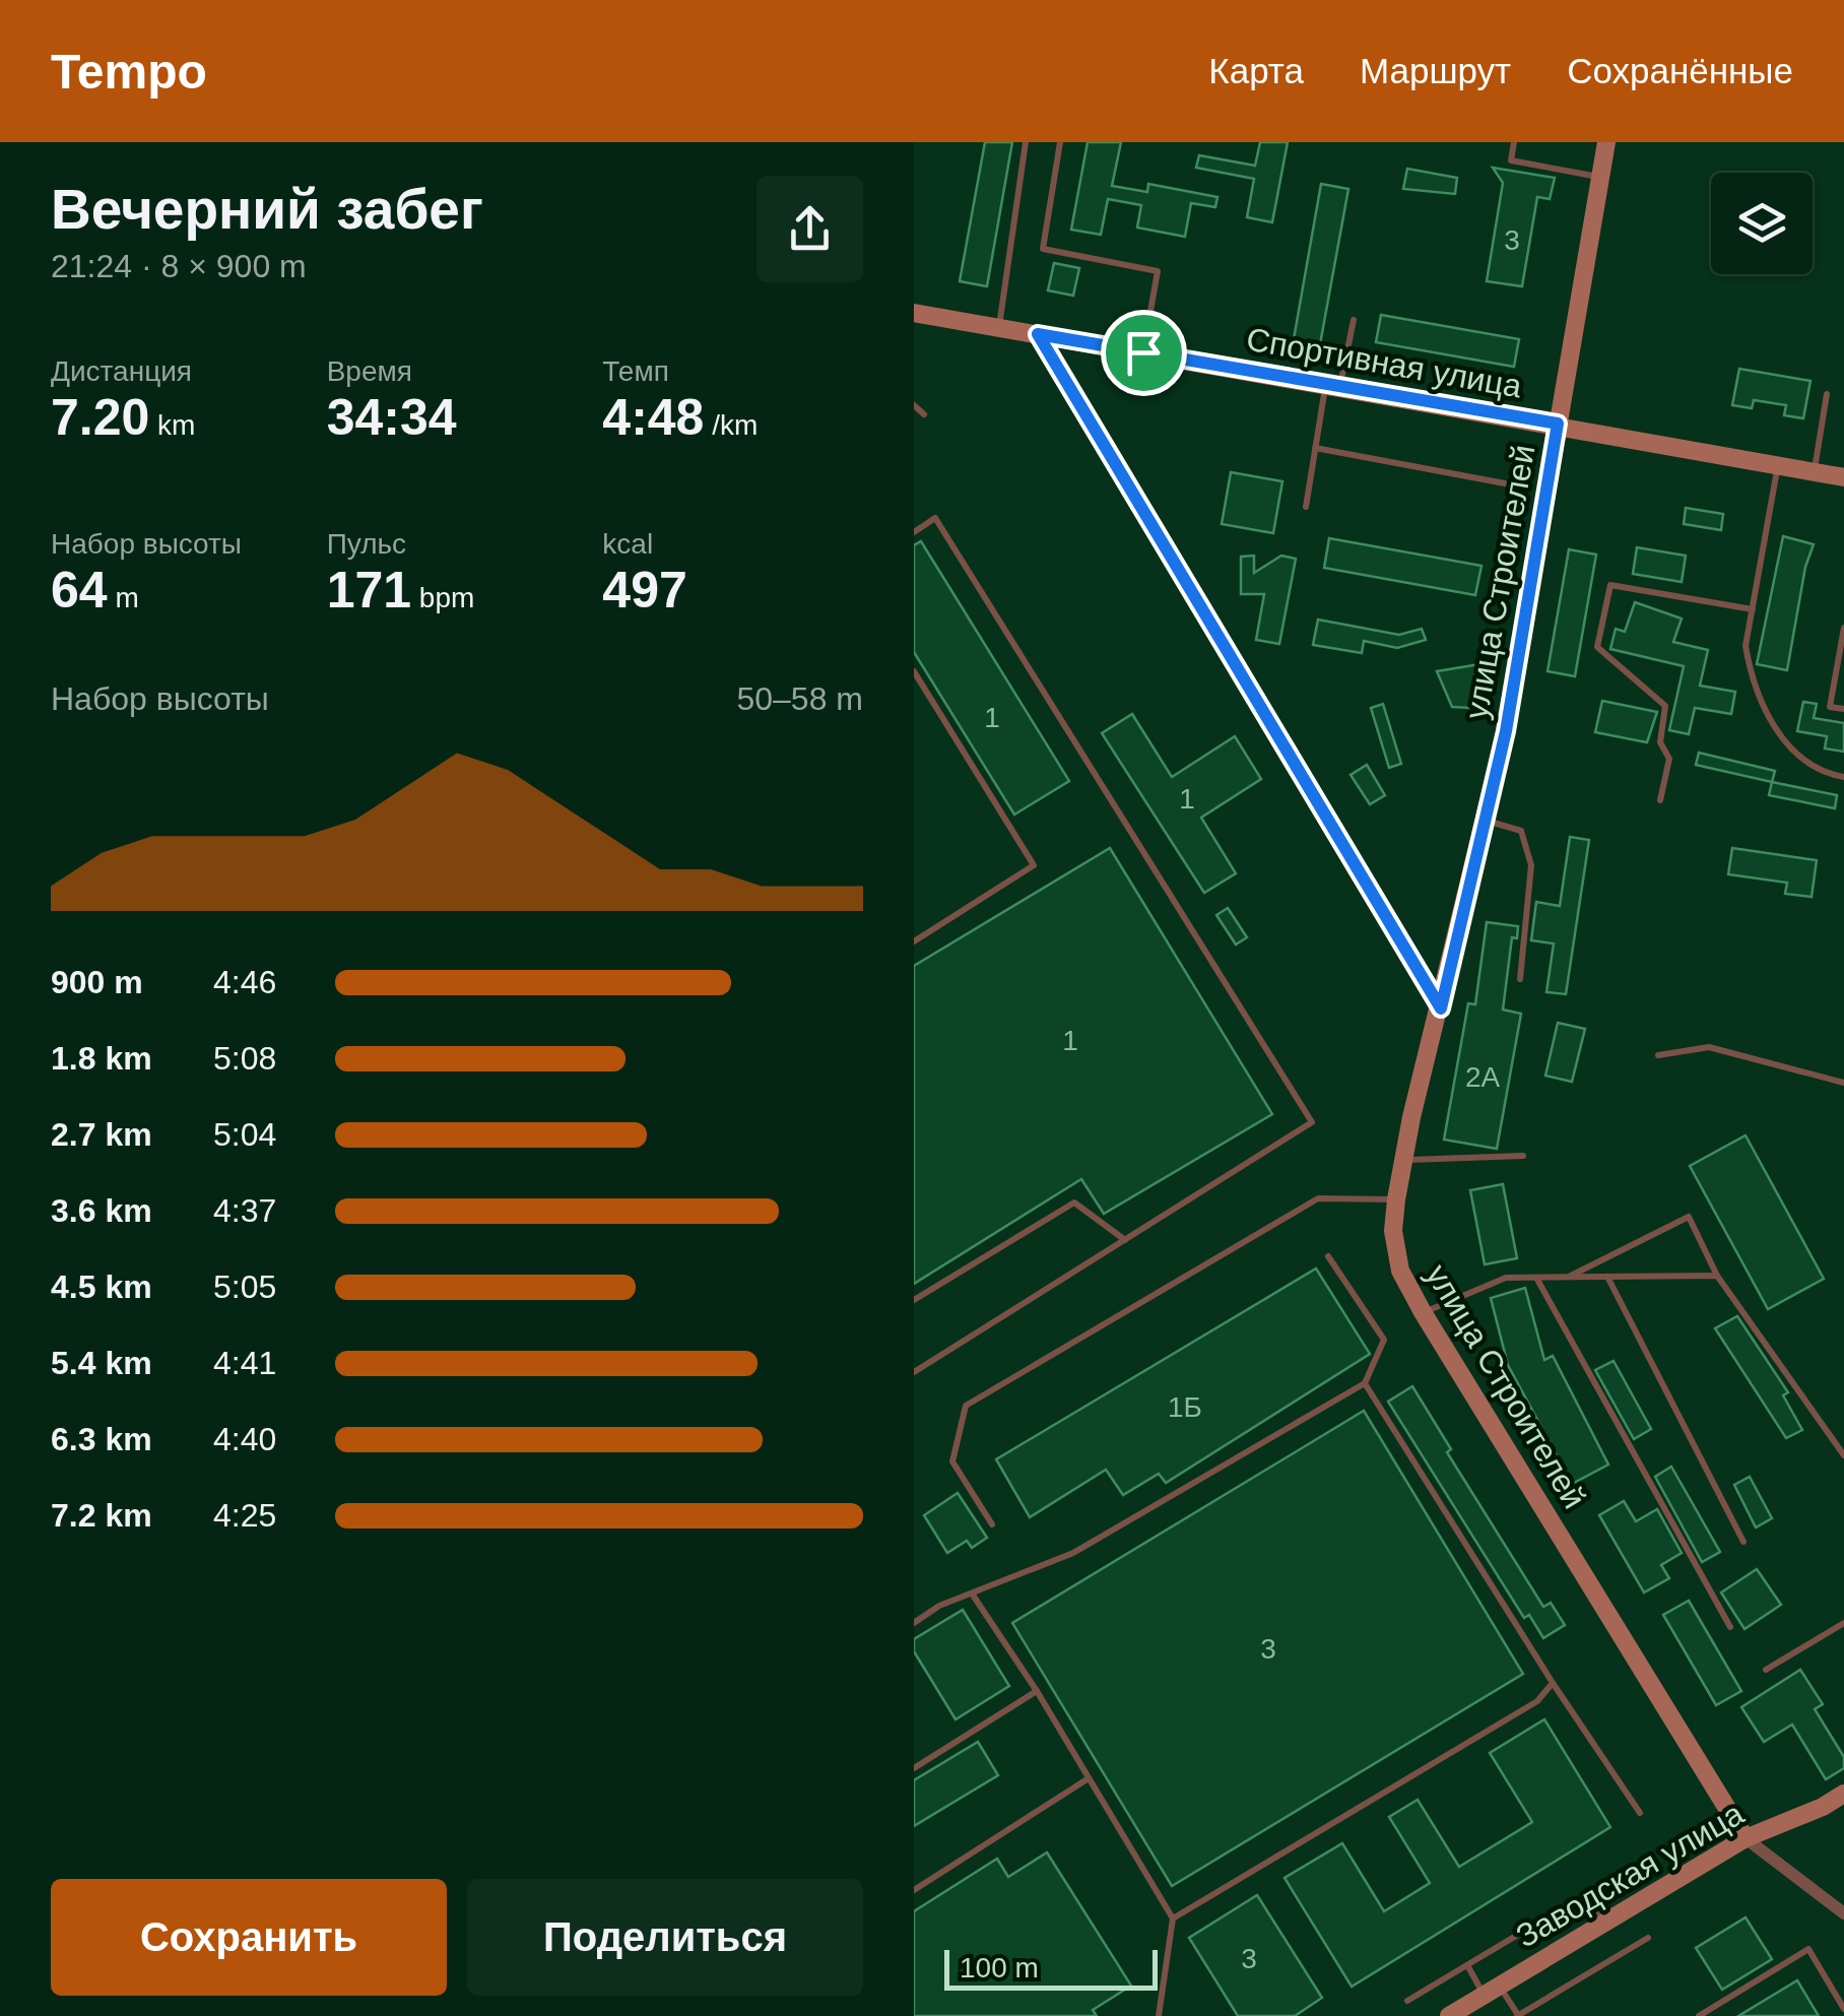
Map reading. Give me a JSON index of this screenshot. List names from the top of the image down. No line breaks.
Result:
{"streets":{"street":["Спортивная улица","улица Строителей","Заводская улица"]},"crossings":[["Спортивная улица","улица Строителей"],["улица Строителей","Заводская улица"]],"house_numbers":["3","1","1","1","2А","1Б","3","3"],"scale_bar":"100 m","page":{"header":"Tempo","nav":["Карта","Маршрут","Сохранённые"],"heading":["Вечерний забег","21:24 · 8 × 900 m"],"stats":[["Дистанция","7.20 km"],["Время","34:34"],["Темп","4:48 /km"],["Набор высоты","64 m"],["Пульс","171 bpm"],["kcal","497"]],"chart":["Набор высоты","50–58 m"],"list":[{"name":"900 m","note":"4:46"},{"name":"1.8 km","note":"5:08"},{"name":"2.7 km","note":"5:04"},{"name":"3.6 km","note":"4:37"},{"name":"4.5 km","note":"5:05"},{"name":"5.4 km","note":"4:41"},{"name":"6.3 km","note":"4:40"},{"name":"7.2 km","note":"4:25"}],"buttons":["Сохранить","Поделиться"],"scale":"100 m"}}
